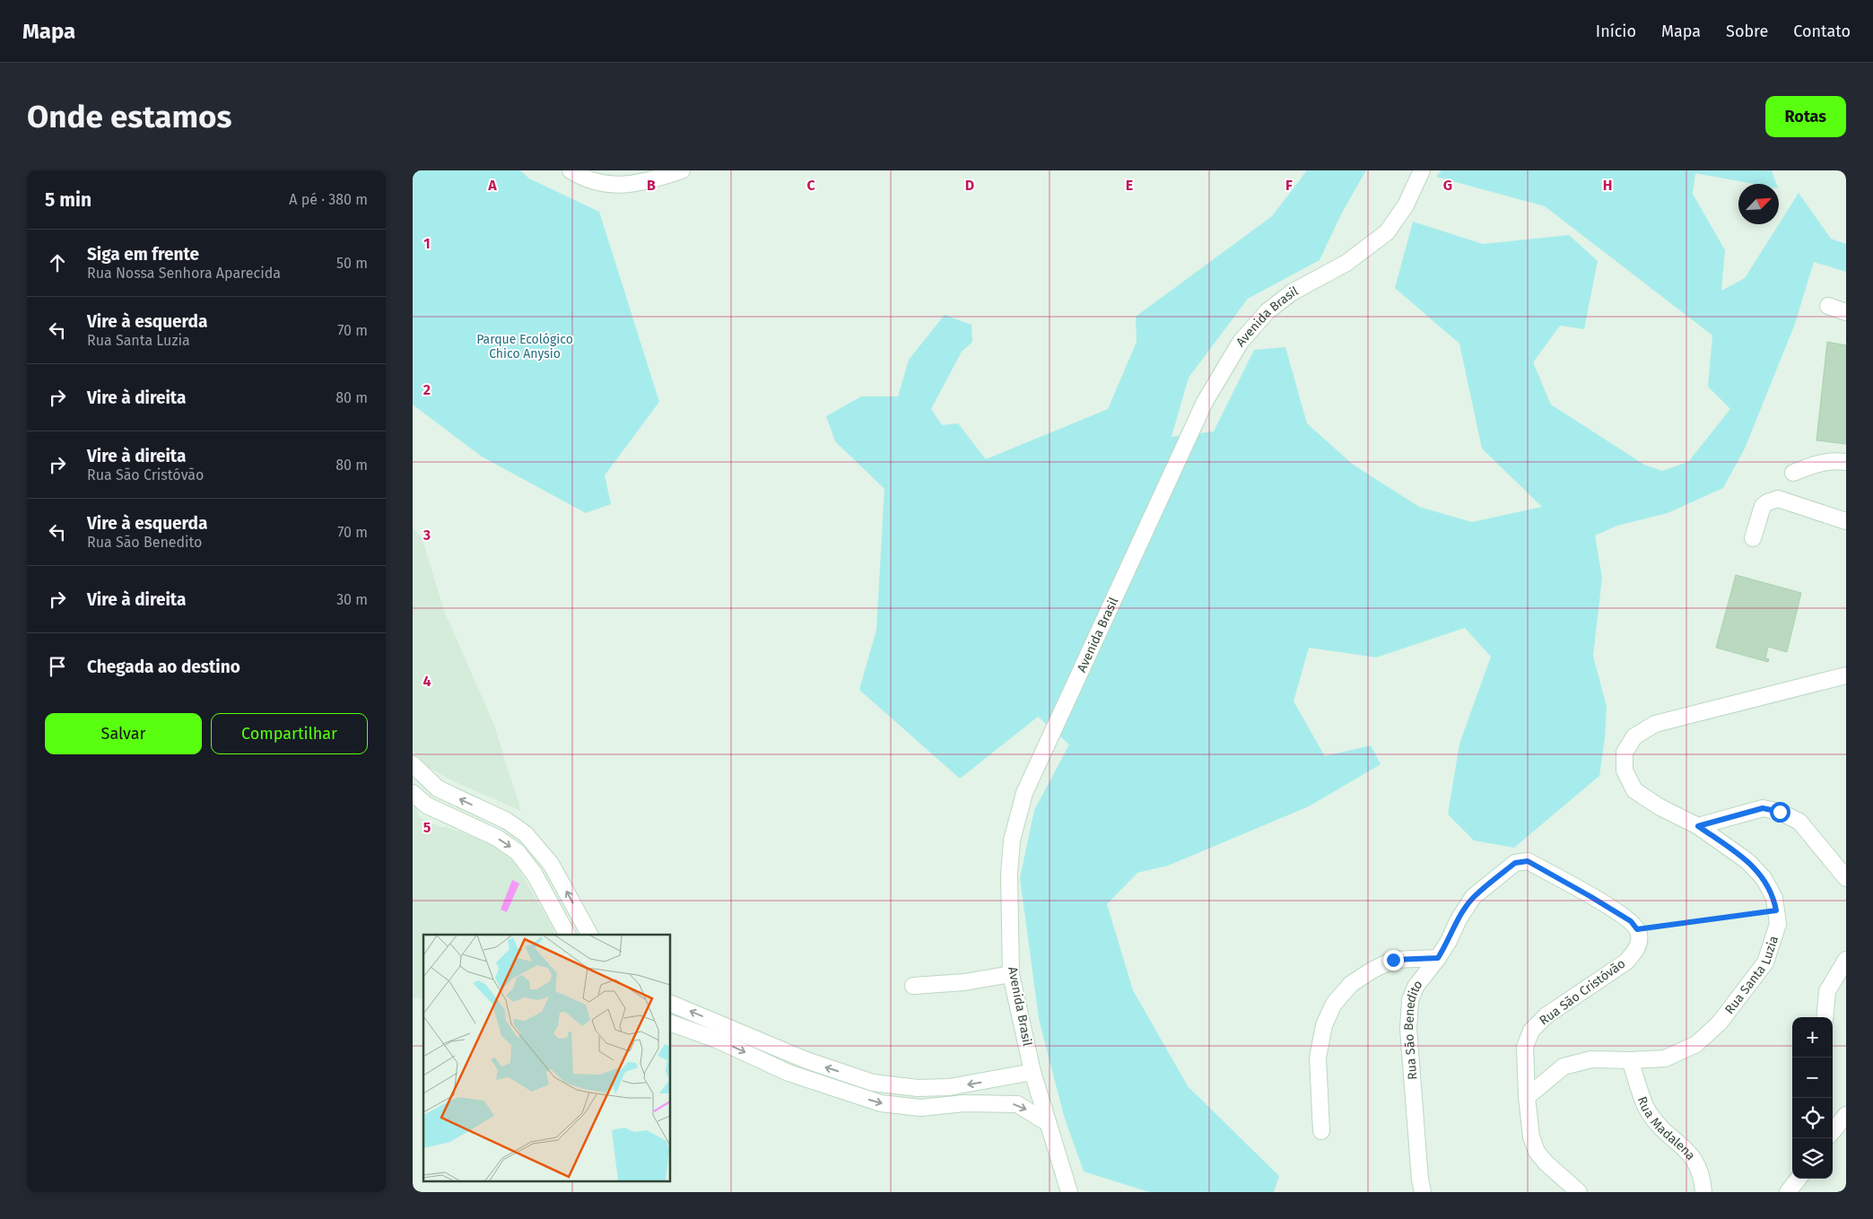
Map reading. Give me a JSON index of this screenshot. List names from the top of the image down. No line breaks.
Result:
{"streets":{"street":["Avenida Brasil","Rua Santa Luzia","Rua São Cristóvão","Rua São Benedito","Rua Madalena"]},"crossings":[["Rua Santa Luzia","Rua São Cristóvão"],["Rua Santa Luzia","Rua Madalena"],["Rua São Cristóvão","Rua São Benedito"]],"parks":["Parque Ecológico Chico Anysio"],"north":"top right","page":{"header":"Mapa","nav":["Início","Mapa","Sobre","Contato"],"buttons":["Rotas",["Salvar","Compartilhar"]],"title":"Onde estamos","heading":["5 min","A pé · 380 m"],"list":[["Siga em frente","Rua Nossa Senhora Aparecida","50 m"],["Vire à esquerda","Rua Santa Luzia","70 m"],["Vire à direita","80 m"],["Vire à direita","Rua São Cristóvão","80 m"],["Vire à esquerda","Rua São Benedito","70 m"],["Vire à direita","30 m"],"Chegada ao destino"],"map_buttons":["+","−"]},"grid":{"columns":["A","B","C","D","E","F","G","H"],"rows":["1","2","3","4","5"]}}
